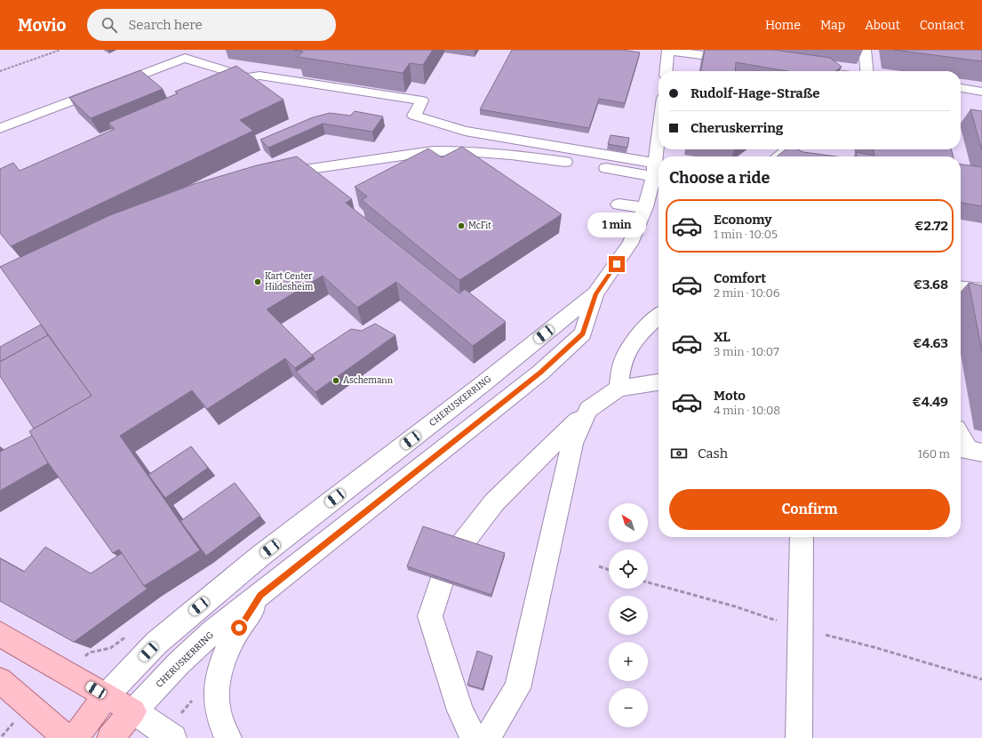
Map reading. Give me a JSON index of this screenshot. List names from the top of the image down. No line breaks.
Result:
{"streets":{"main road":["CHERUSKERRING"]},"places":["McFit","Kart Center Hildesheim","Aschemann"],"north":"top left","page":{"header":"Movio","search":"Search here","nav":["Home","Map","About","Contact"],"banner":["Rudolf-Hage-Straße","Cheruskerring"],"heading":"Choose a ride","list":[{"name":"Economy","note":"1 min · 10:05","value":"€2.72"},{"name":"Comfort","note":"2 min · 10:06","value":"€3.68"},{"name":"XL","note":"3 min · 10:07","value":"€4.63"},{"name":"Moto","note":"4 min · 10:08","value":"€4.49"}],"bubble":"1 min","pay":["Cash","160 m"],"buttons":"Confirm","map_buttons":["+","−"]}}
